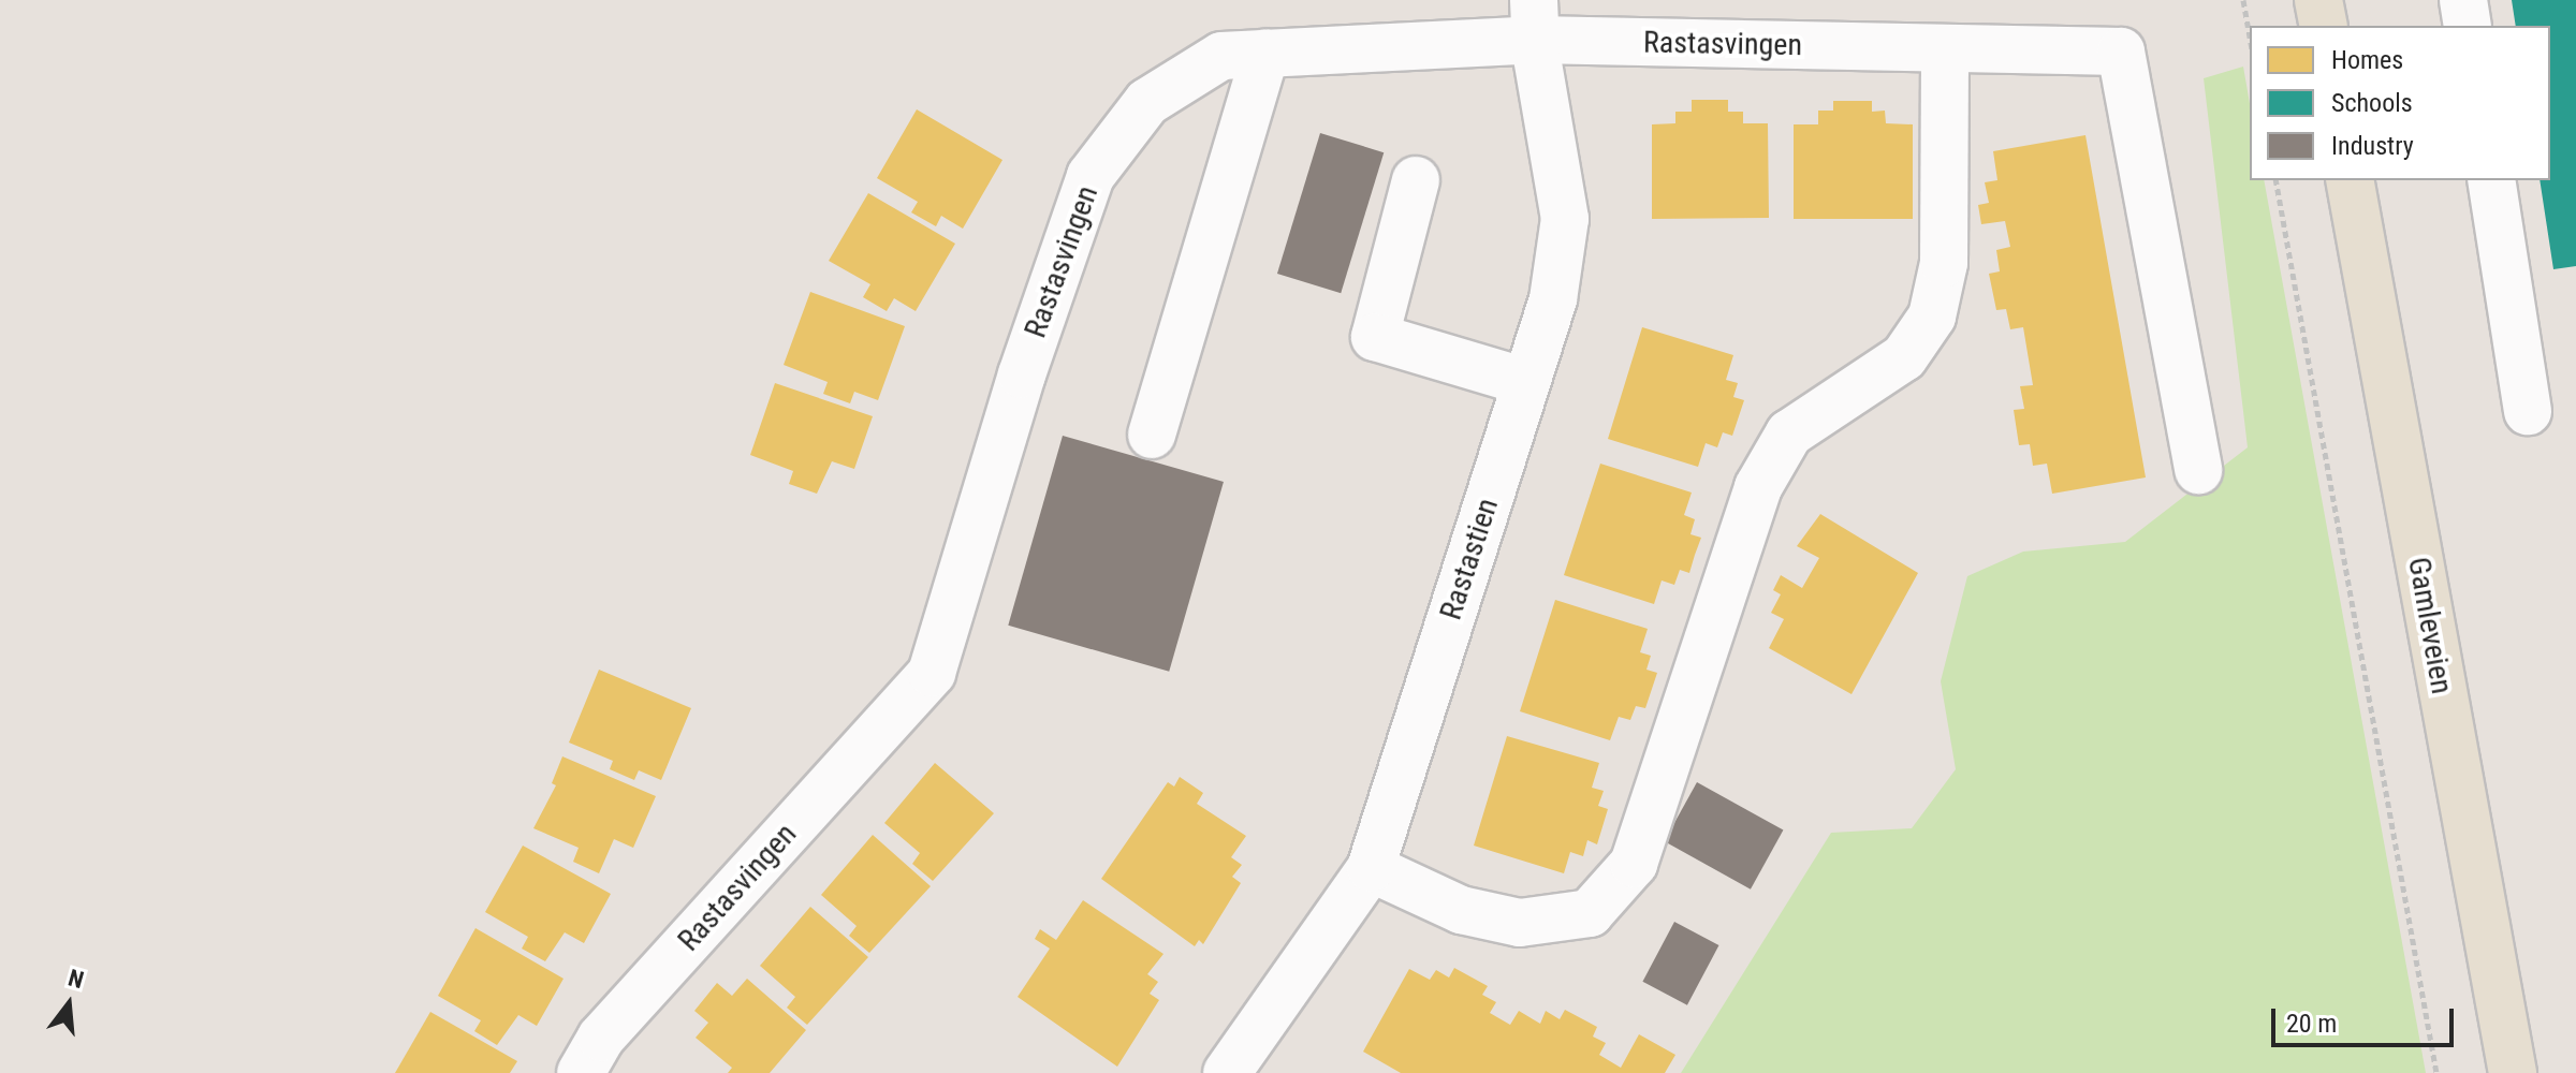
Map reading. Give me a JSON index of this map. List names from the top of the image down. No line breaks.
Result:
{"streets":{"main road":["Gamleveien"],"street":["Rastasvingen","Rastastien"]},"crossings":[["Rastasvingen","Rastastien"]],"legend":["Homes","Schools","Industry"],"scale_bar":"20 m","north":"top"}
